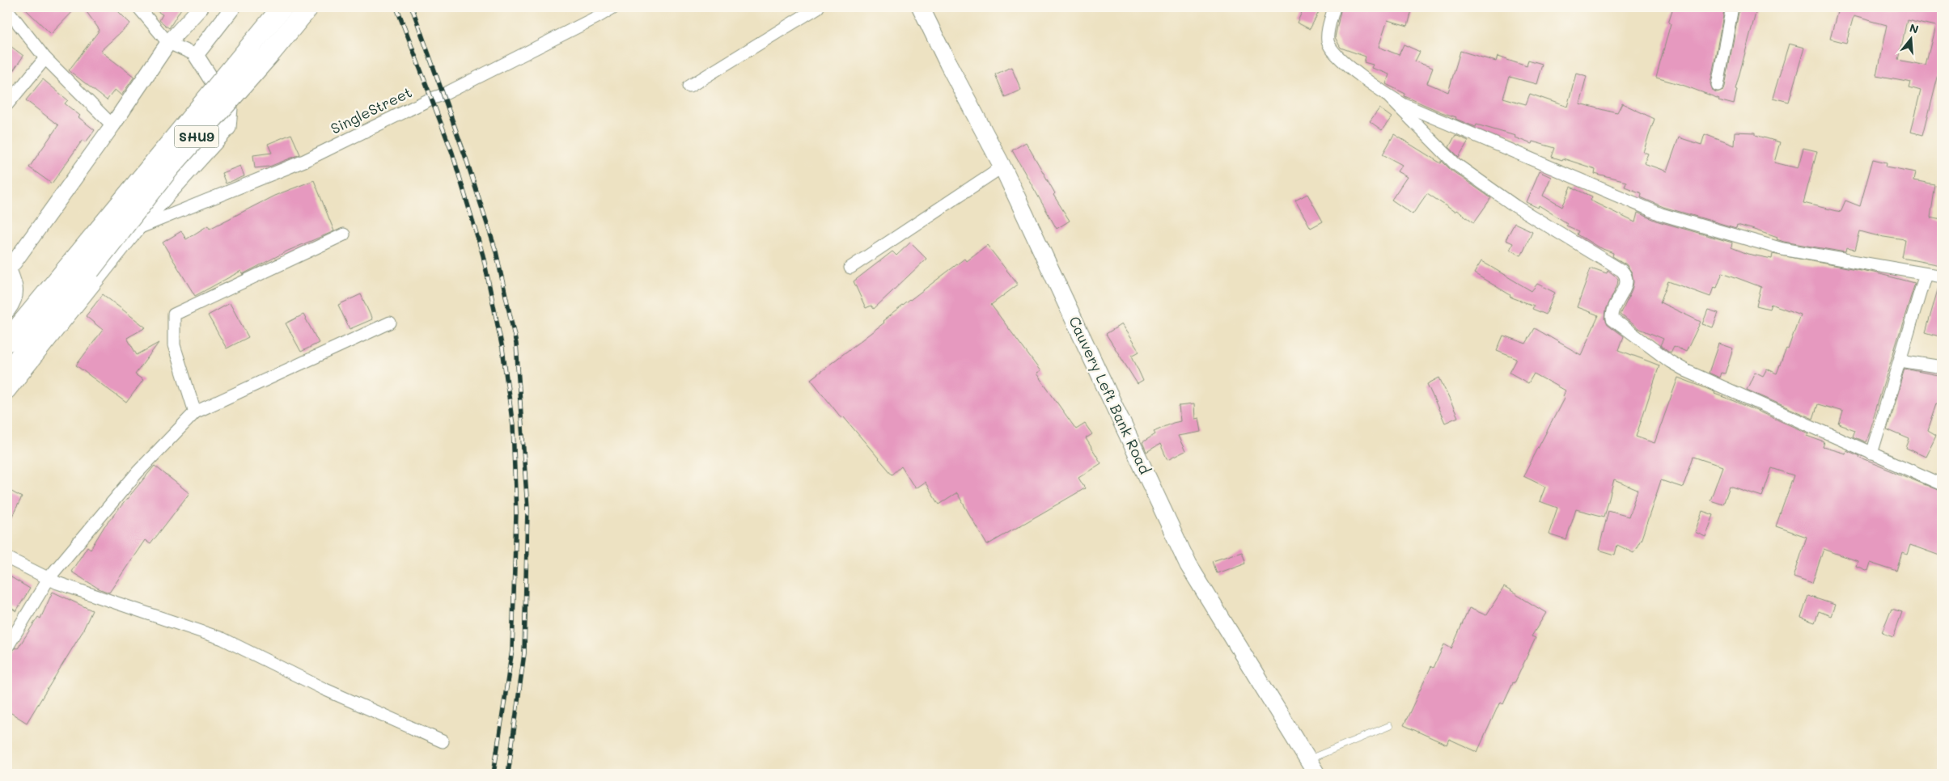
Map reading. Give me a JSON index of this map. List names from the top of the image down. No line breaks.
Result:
{"streets":{"highway":["SHU9"],"main road":["Cauvery Left Bank Road"],"street":["SingleStreet"]},"north":"top"}
